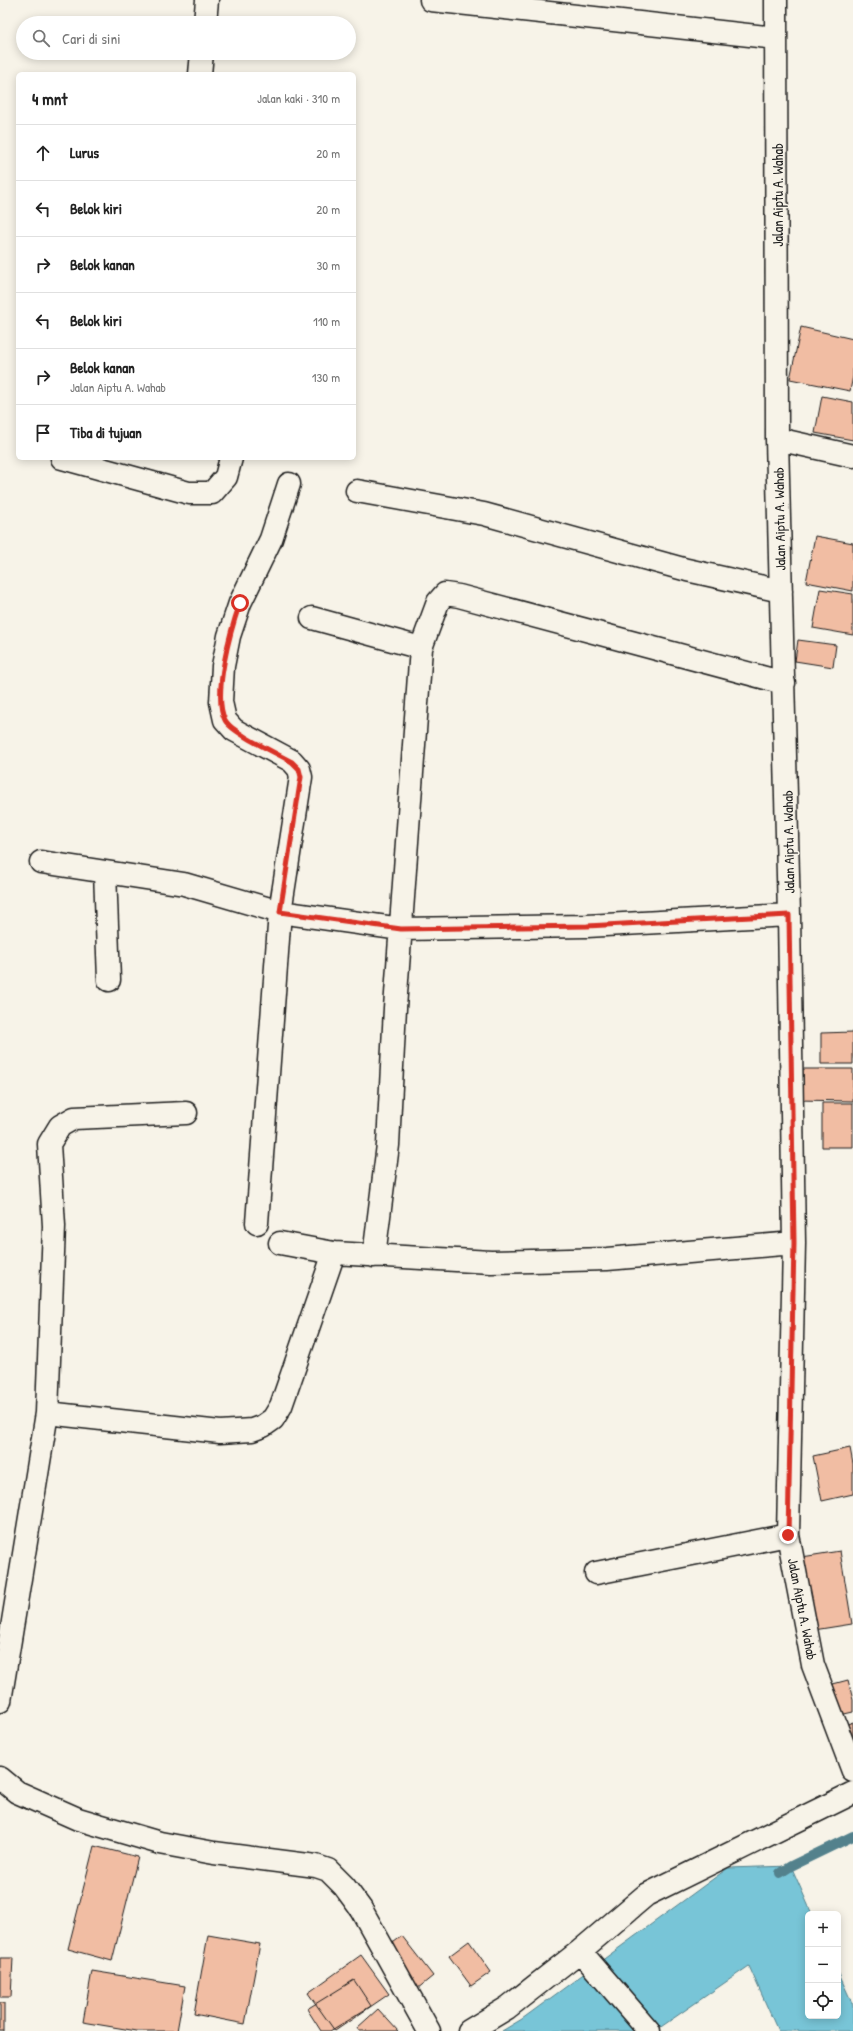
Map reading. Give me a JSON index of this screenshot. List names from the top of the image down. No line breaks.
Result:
{"streets":{"street":["Jalan Aiptu A. Wahab"]},"page":{"search":"Cari di sini","heading":["4 mnt","Jalan kaki · 310 m"],"list":[["Lurus","20 m"],["Belok kiri","20 m"],["Belok kanan","30 m"],["Belok kiri","110 m"],["Belok kanan","Jalan Aiptu A. Wahab","130 m"],"Tiba di tujuan"],"map_buttons":["+","−"]}}
